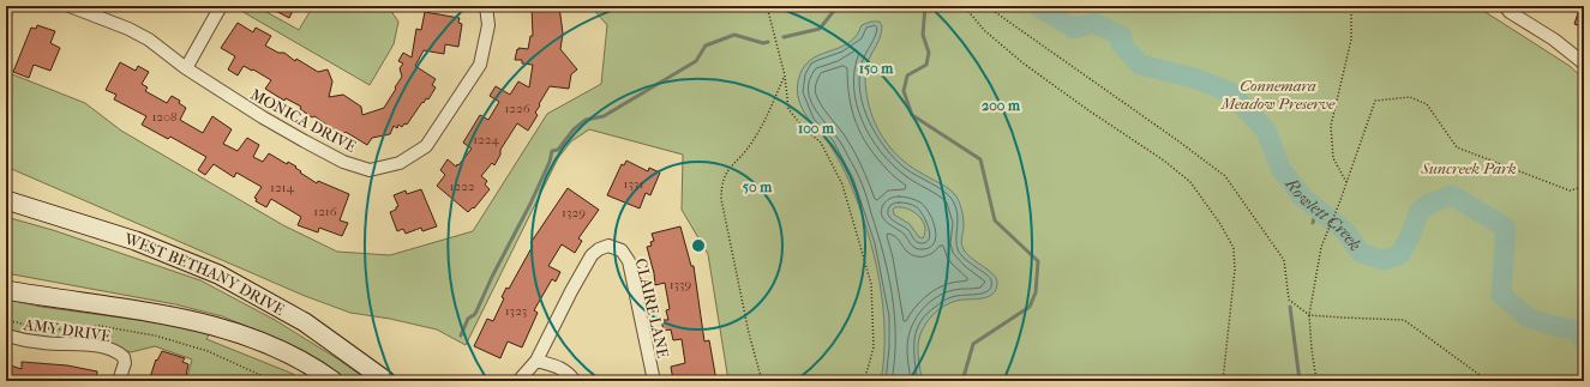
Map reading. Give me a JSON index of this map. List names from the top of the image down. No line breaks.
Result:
{"streets":{"main road":["WEST BETHANY DRIVE"],"street":["MONICA DRIVE","CLAIRE LANE","AMY DRIVE"]},"water":["Rowlett Creek"],"parks":["Connemara Meadow Preserve","Suncreek Park"],"house_numbers":["1226","1208","1224","1331","1222","1214","1216","1329","1339","1323"],"rings":["150 m","200 m","100 m","50 m"]}
